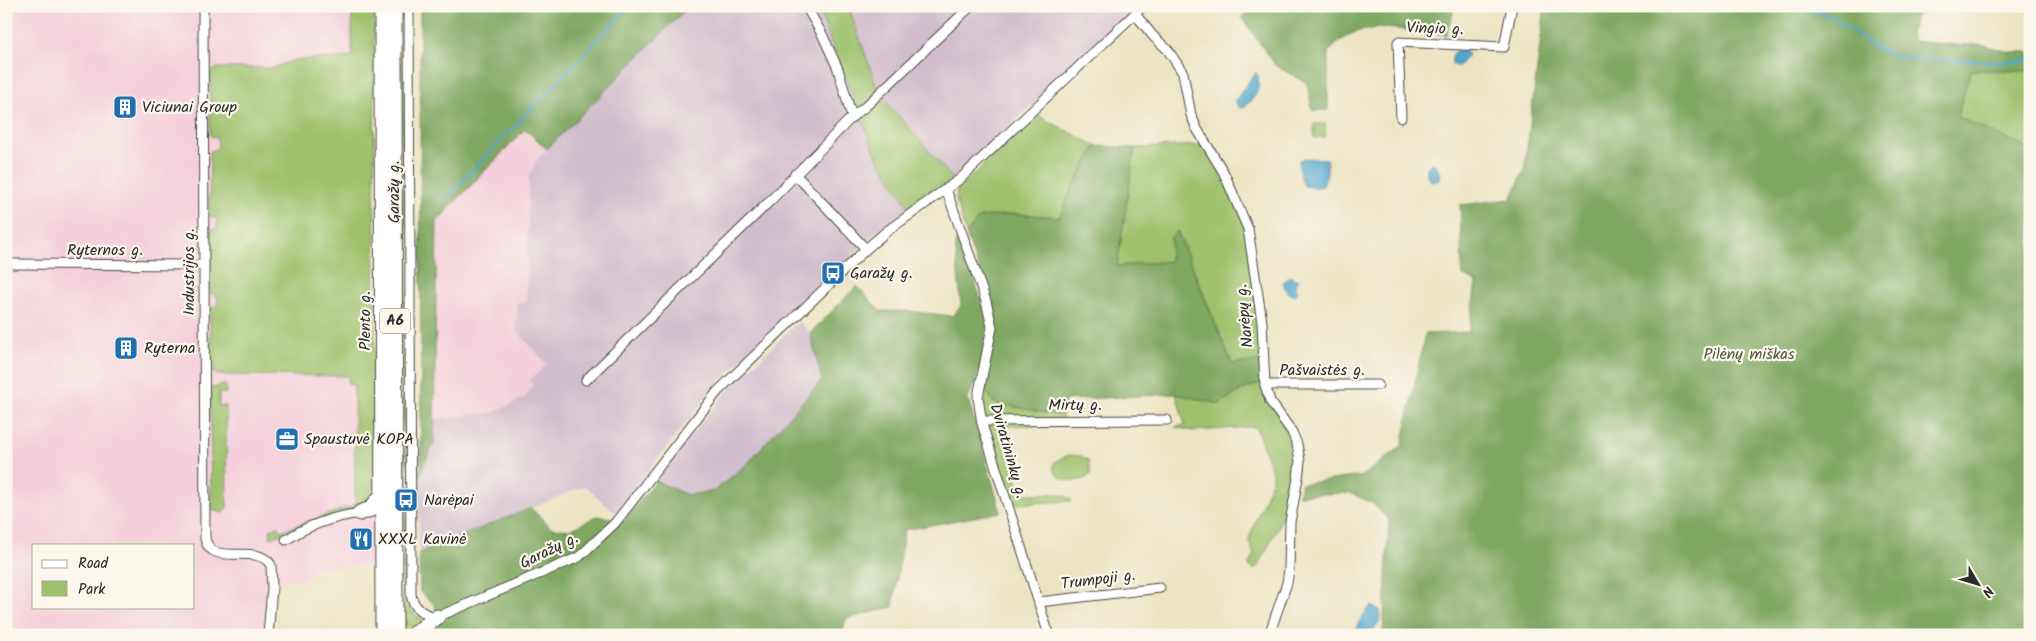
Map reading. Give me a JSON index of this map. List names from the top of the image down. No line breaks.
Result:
{"streets":{"highway":["Plento g.","A6"],"street":["Vingio g.","Garažų g.","Ryternos g.","Industrijos g.","Narėpų g.","Pašvaistės g.","Mirtų g.","Dviratininkų g.","Trumpoji g."]},"crossings":[["Garažų g.","Narėpų g."],["Garažų g.","Dviratininkų g."],["Ryternos g.","Industrijos g."],["Narėpų g.","Pašvaistės g."],["Mirtų g.","Dviratininkų g."],["Dviratininkų g.","Trumpoji g."]],"parks":["Pilėnų miškas"],"places":{"building":["Viciunai Group","Ryterna"],"bus stop":["Garažų g.","Narėpai"],"office":["Spaustuvė KOPA"],"restaurant":["XXXL Kavinė"]},"legend":["Road","Park"],"north":"bottom right"}
